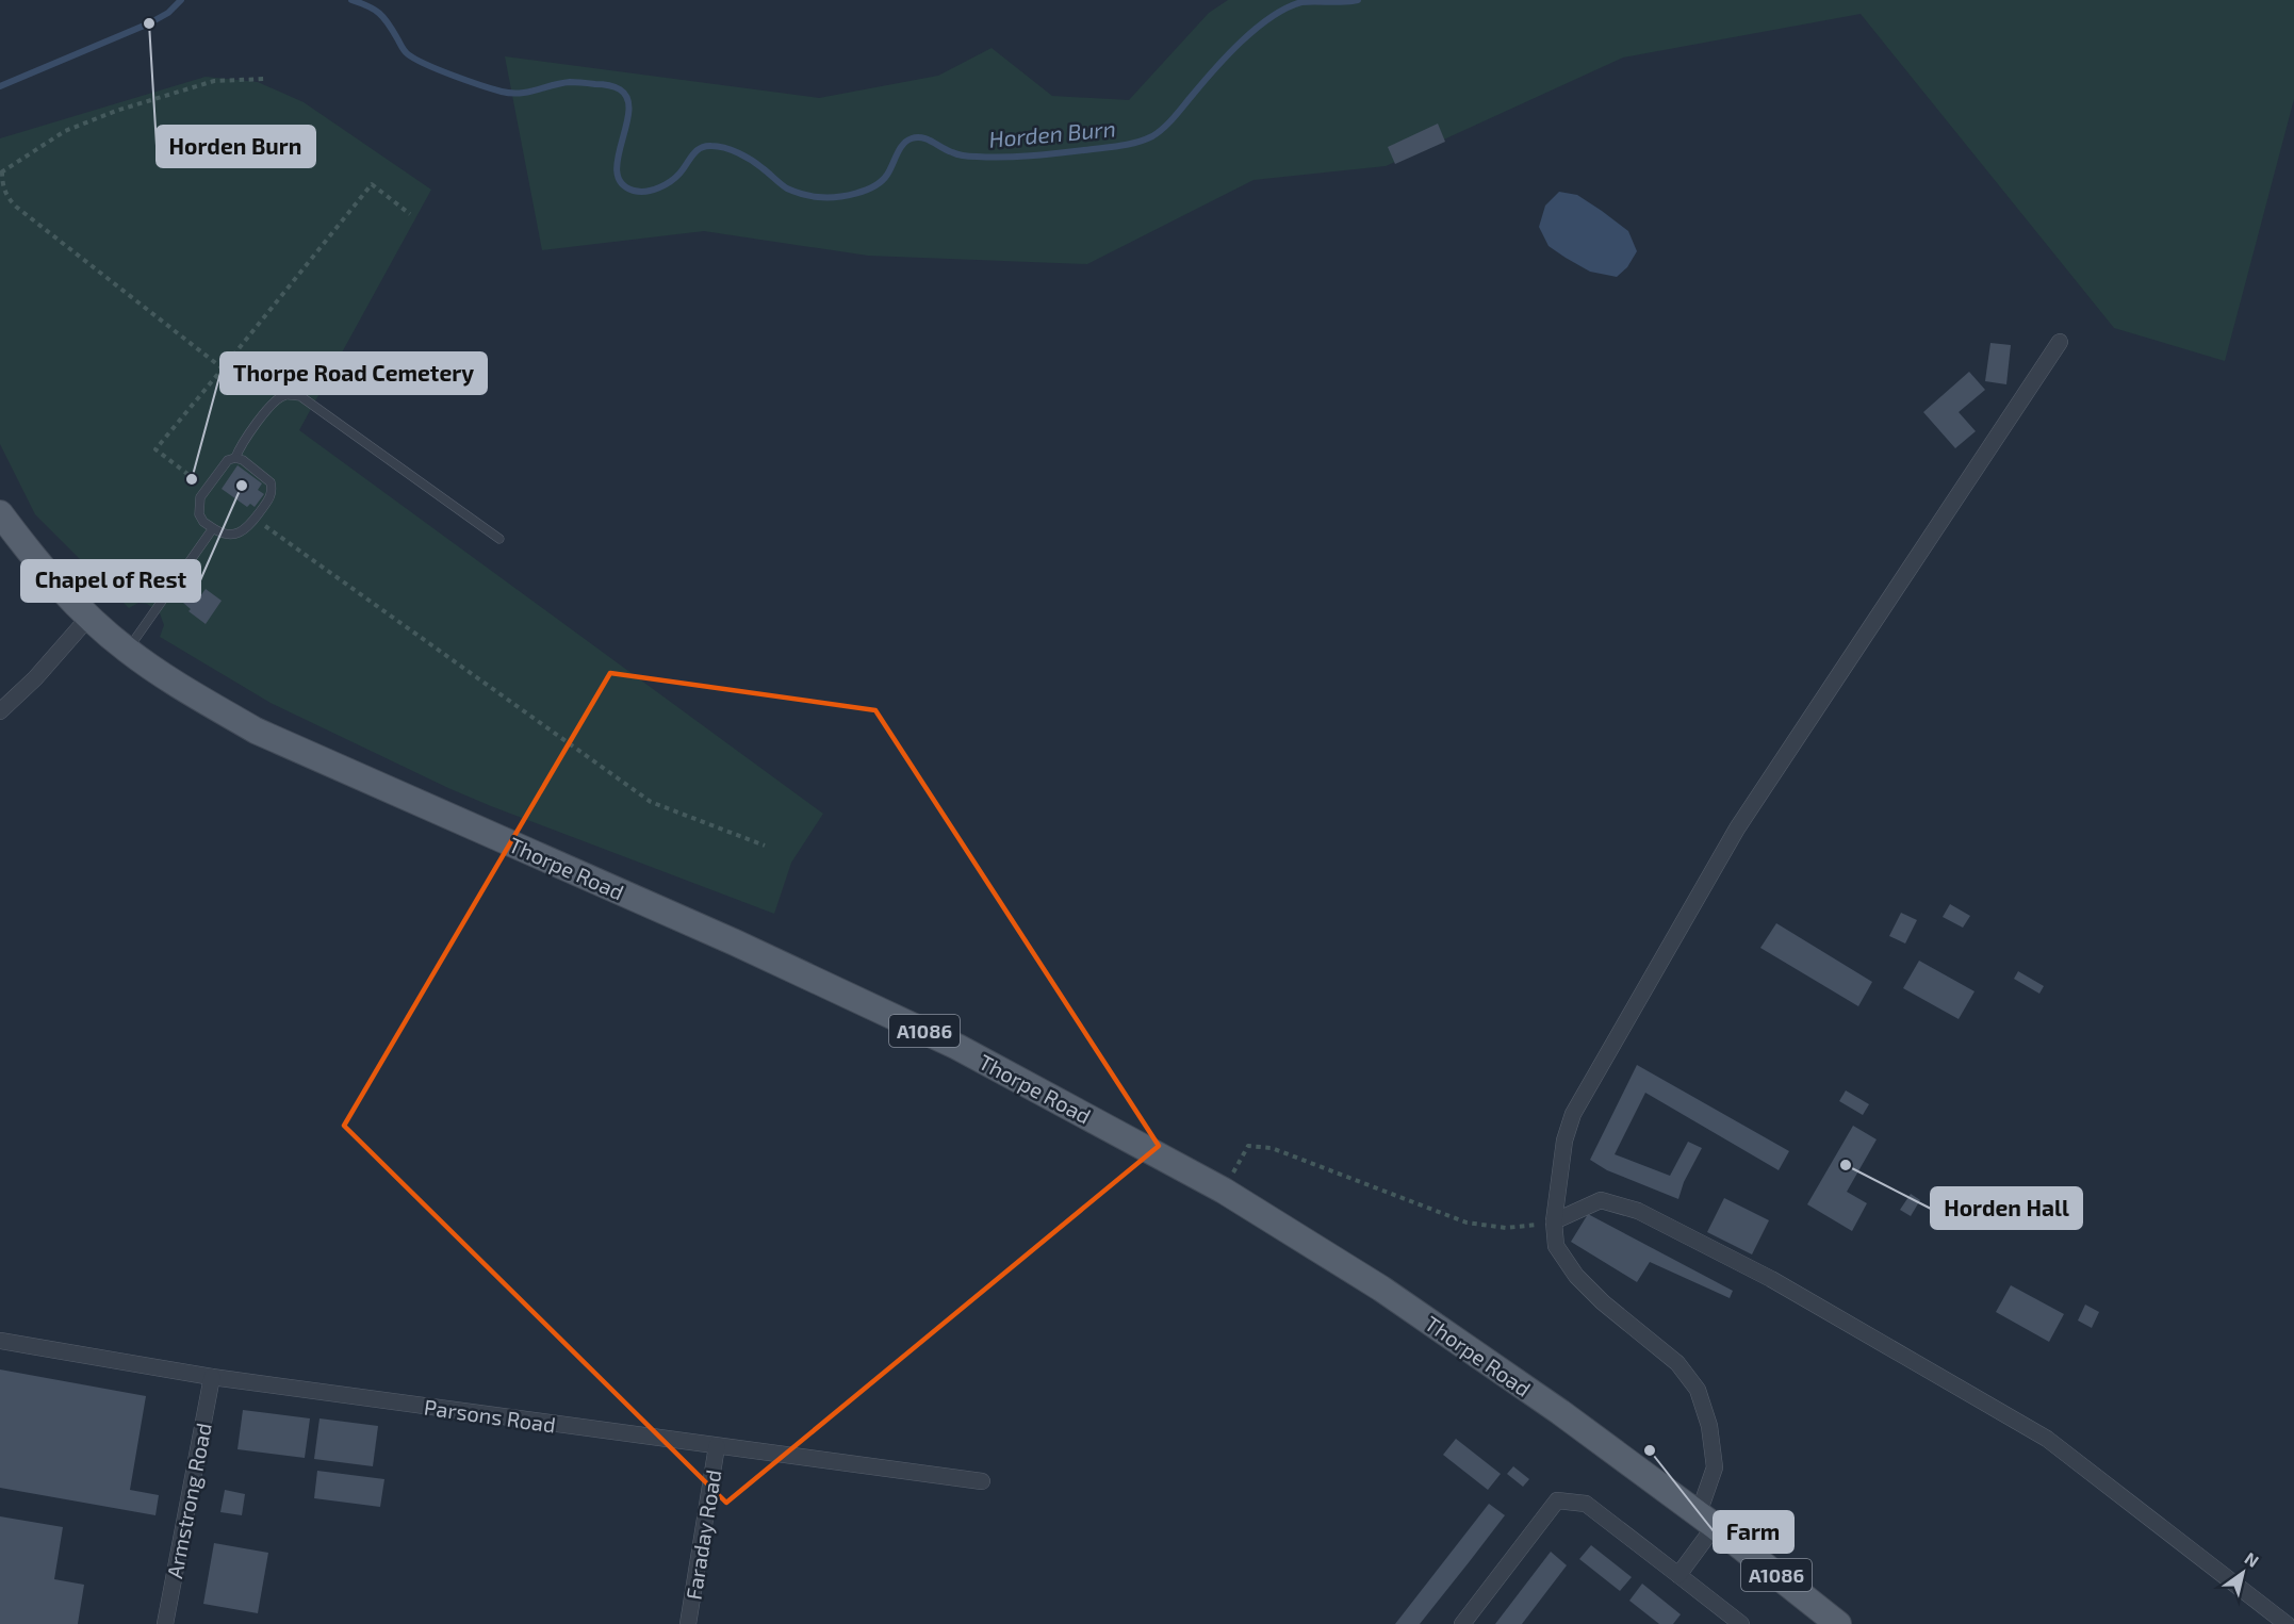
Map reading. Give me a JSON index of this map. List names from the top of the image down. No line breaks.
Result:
{"streets":{"main road":["Thorpe Road","A1086"],"street":["Parsons Road","Armstrong Road","Faraday Road"]},"crossings":[["Parsons Road","Armstrong Road"],["Parsons Road","Faraday Road"]],"water":["Horden Burn"],"places":["Horden Burn","Thorpe Road Cemetery","Chapel of Rest","Horden Hall","Farm"],"north":"top right"}
